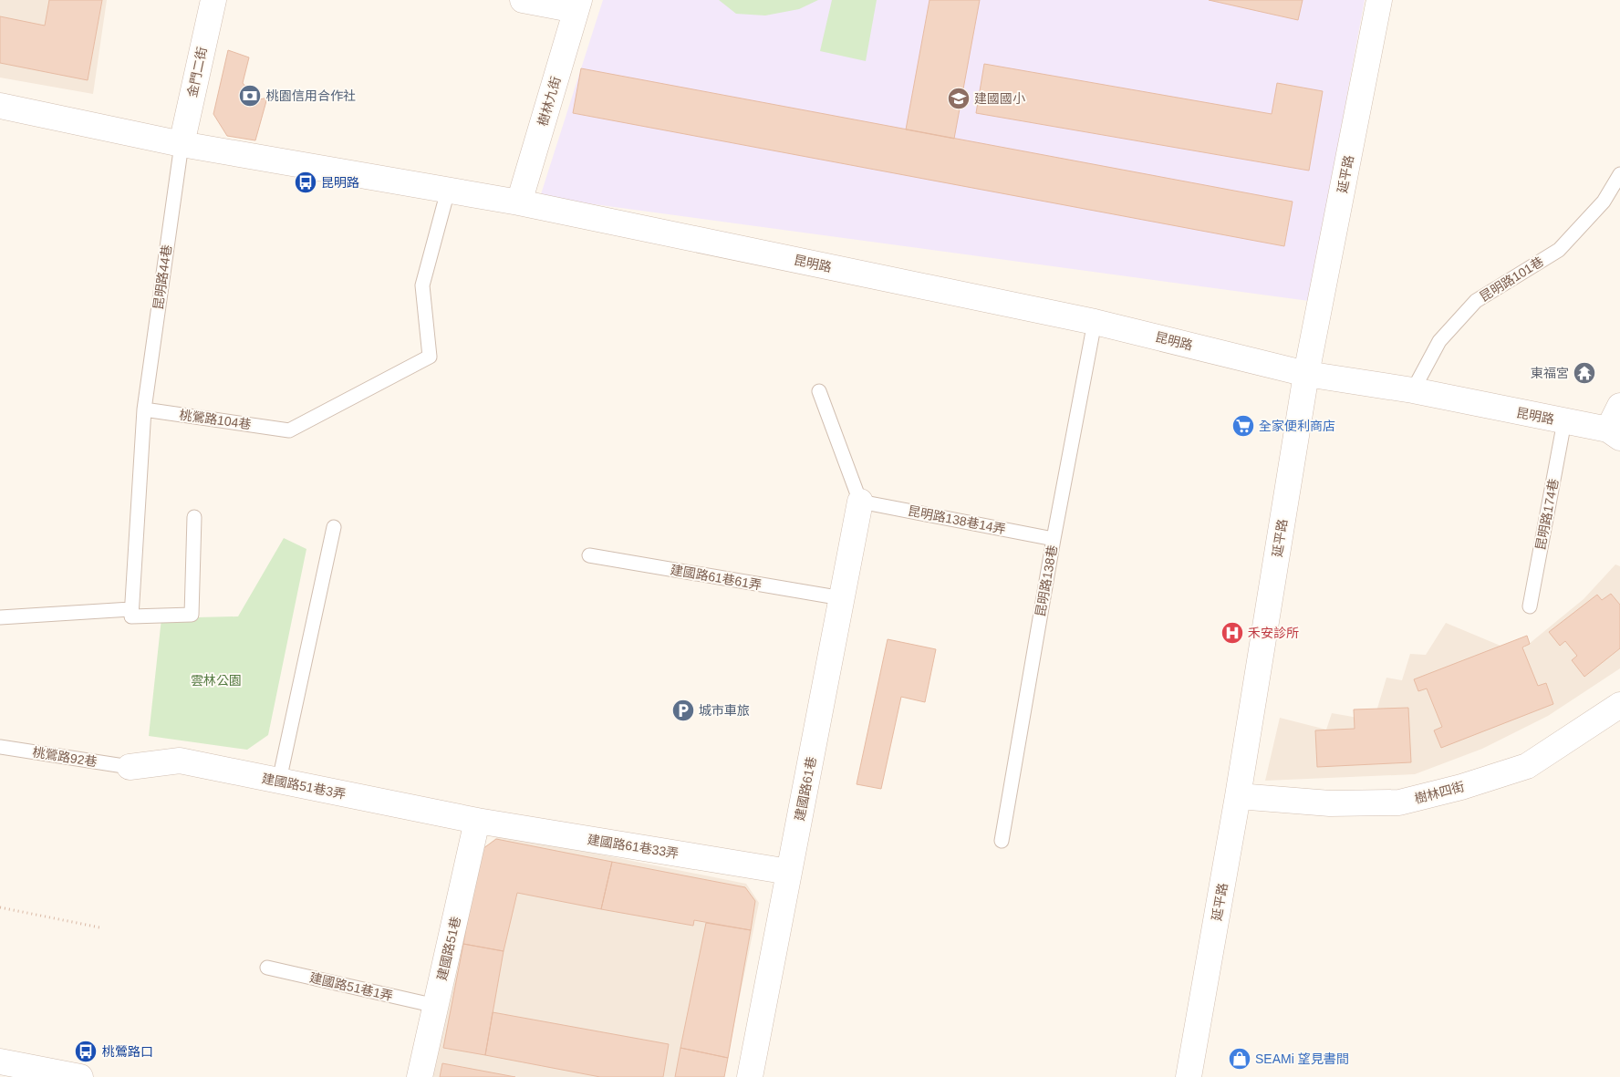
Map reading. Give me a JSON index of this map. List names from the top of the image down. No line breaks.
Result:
{"streets":{"street":["金門二街","樹林九街","延平路","昆明路","建國路51巷3弄","建國路61巷","樹林四街","建國路61巷33弄","建國路51巷"],"lane":["昆明路44巷","昆明路101巷","桃鶯路104巷","昆明路174巷","昆明路138巷14弄","建國路61巷61弄","昆明路138巷","桃鶯路92巷","建國路51巷1弄"]},"crossings":[["金門二街","昆明路"],["金門二街","昆明路44巷"],["樹林九街","昆明路"],["延平路","昆明路"],["延平路","樹林四街"],["昆明路","昆明路44巷"],["昆明路","昆明路101巷"],["昆明路","桃鶯路104巷"],["昆明路","昆明路174巷"],["昆明路","昆明路138巷"],["昆明路44巷","桃鶯路104巷"],["昆明路138巷14弄","昆明路138巷"],["昆明路138巷14弄","建國路61巷"],["建國路61巷61弄","建國路61巷"],["桃鶯路92巷","建國路51巷3弄"],["建國路51巷3弄","建國路61巷33弄"],["建國路51巷3弄","建國路51巷"],["建國路61巷","建國路61巷33弄"],["建國路61巷33弄","建國路51巷"],["建國路51巷","建國路51巷1弄"]],"parks":["雲林公園"],"places":{"bank":["桃園信用合作社"],"school or university":["建國國小"],"bus stop":["昆明路","桃鶯路口"],"temple":["東福宮"],"supermarket":["全家便利商店"],"hospital":["禾安診所"],"parking":["城市車旅"],"shop":["SEAMi 望見書間"]}}
